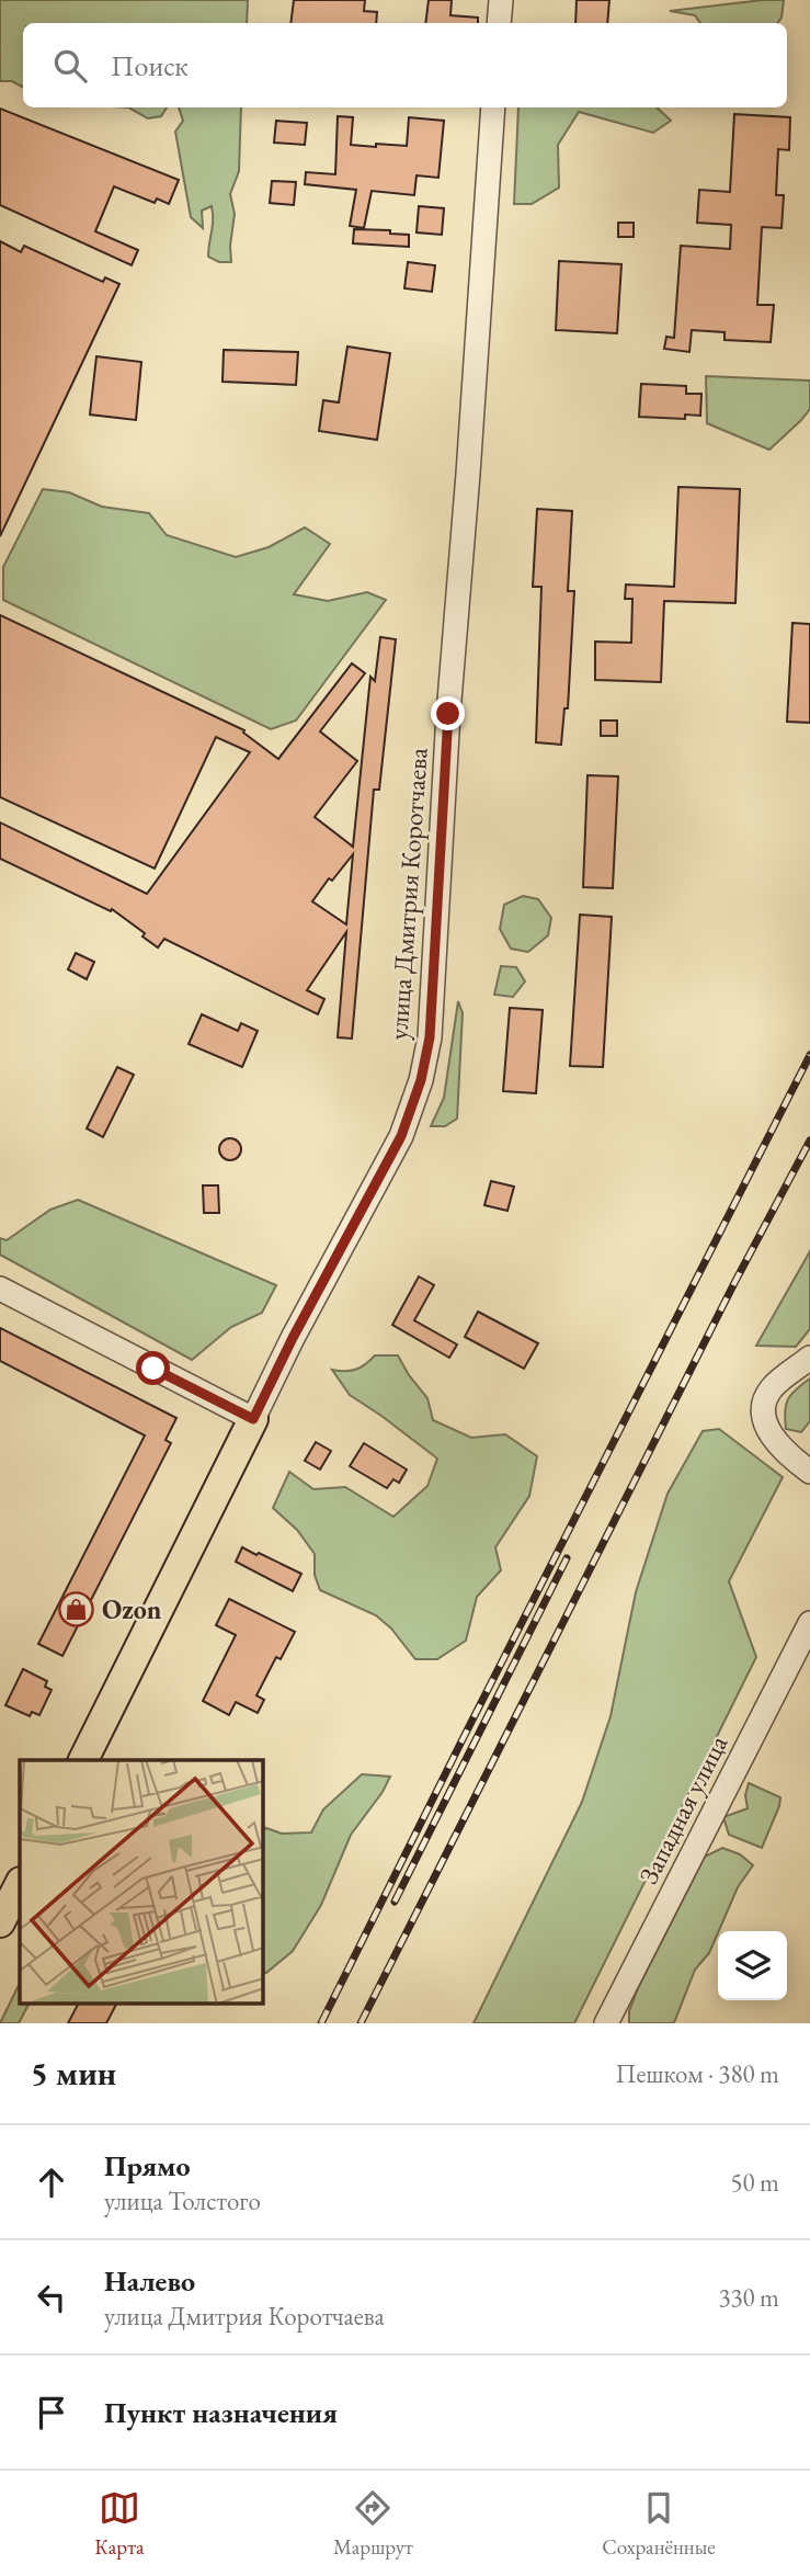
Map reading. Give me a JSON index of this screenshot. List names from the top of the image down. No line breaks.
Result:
{"streets":{"street":["улица Дмитрия Коротчаева","Западная улица"]},"places":{"shop":["Ozon"]},"page":{"search":"Поиск","heading":["5 мин","Пешком · 380 m"],"list":[["Прямо","улица Толстого","50 m"],["Налево","улица Дмитрия Коротчаева","330 m"],"Пункт назначения"],"nav":["Карта","Маршрут","Сохранённые"]}}
